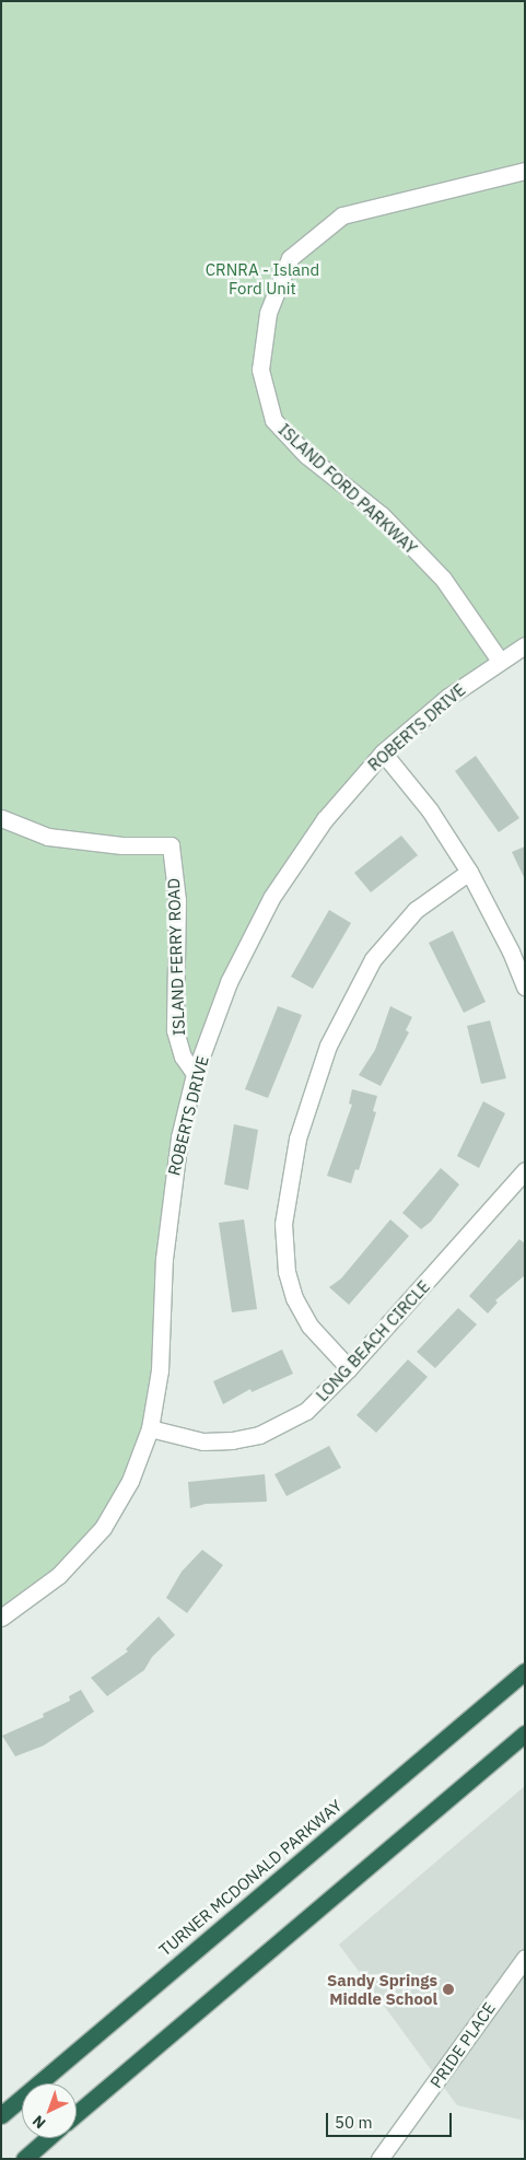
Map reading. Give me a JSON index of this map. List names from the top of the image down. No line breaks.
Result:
{"streets":{"highway":["TURNER MCDONALD PARKWAY"],"street":["ISLAND FORD PARKWAY","ROBERTS DRIVE","ISLAND FERRY ROAD","LONG BEACH CIRCLE","PRIDE PLACE"]},"crossings":[["ISLAND FORD PARKWAY","ROBERTS DRIVE"],["ROBERTS DRIVE","ISLAND FERRY ROAD"],["ROBERTS DRIVE","LONG BEACH CIRCLE"]],"parks":["CRNRA - Island Ford Unit"],"places":["Sandy Springs Middle School"],"scale_bar":"50 m","north":"bottom left"}
